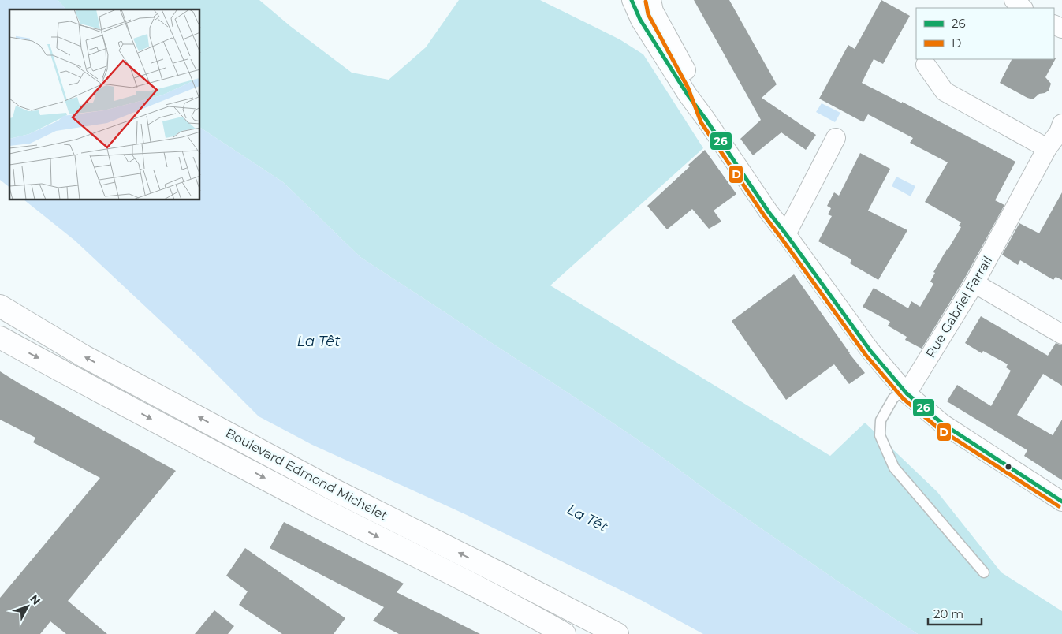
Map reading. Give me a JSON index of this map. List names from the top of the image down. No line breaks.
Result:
{"streets":{"highway":["Boulevard Edmond Michelet"],"street":["Rue Gabriel Farrail"]},"water":["La Têt"],"lines":["transit line 26","transit line D"],"legend":["26","D"],"scale_bar":"20 m","north":"top right"}
